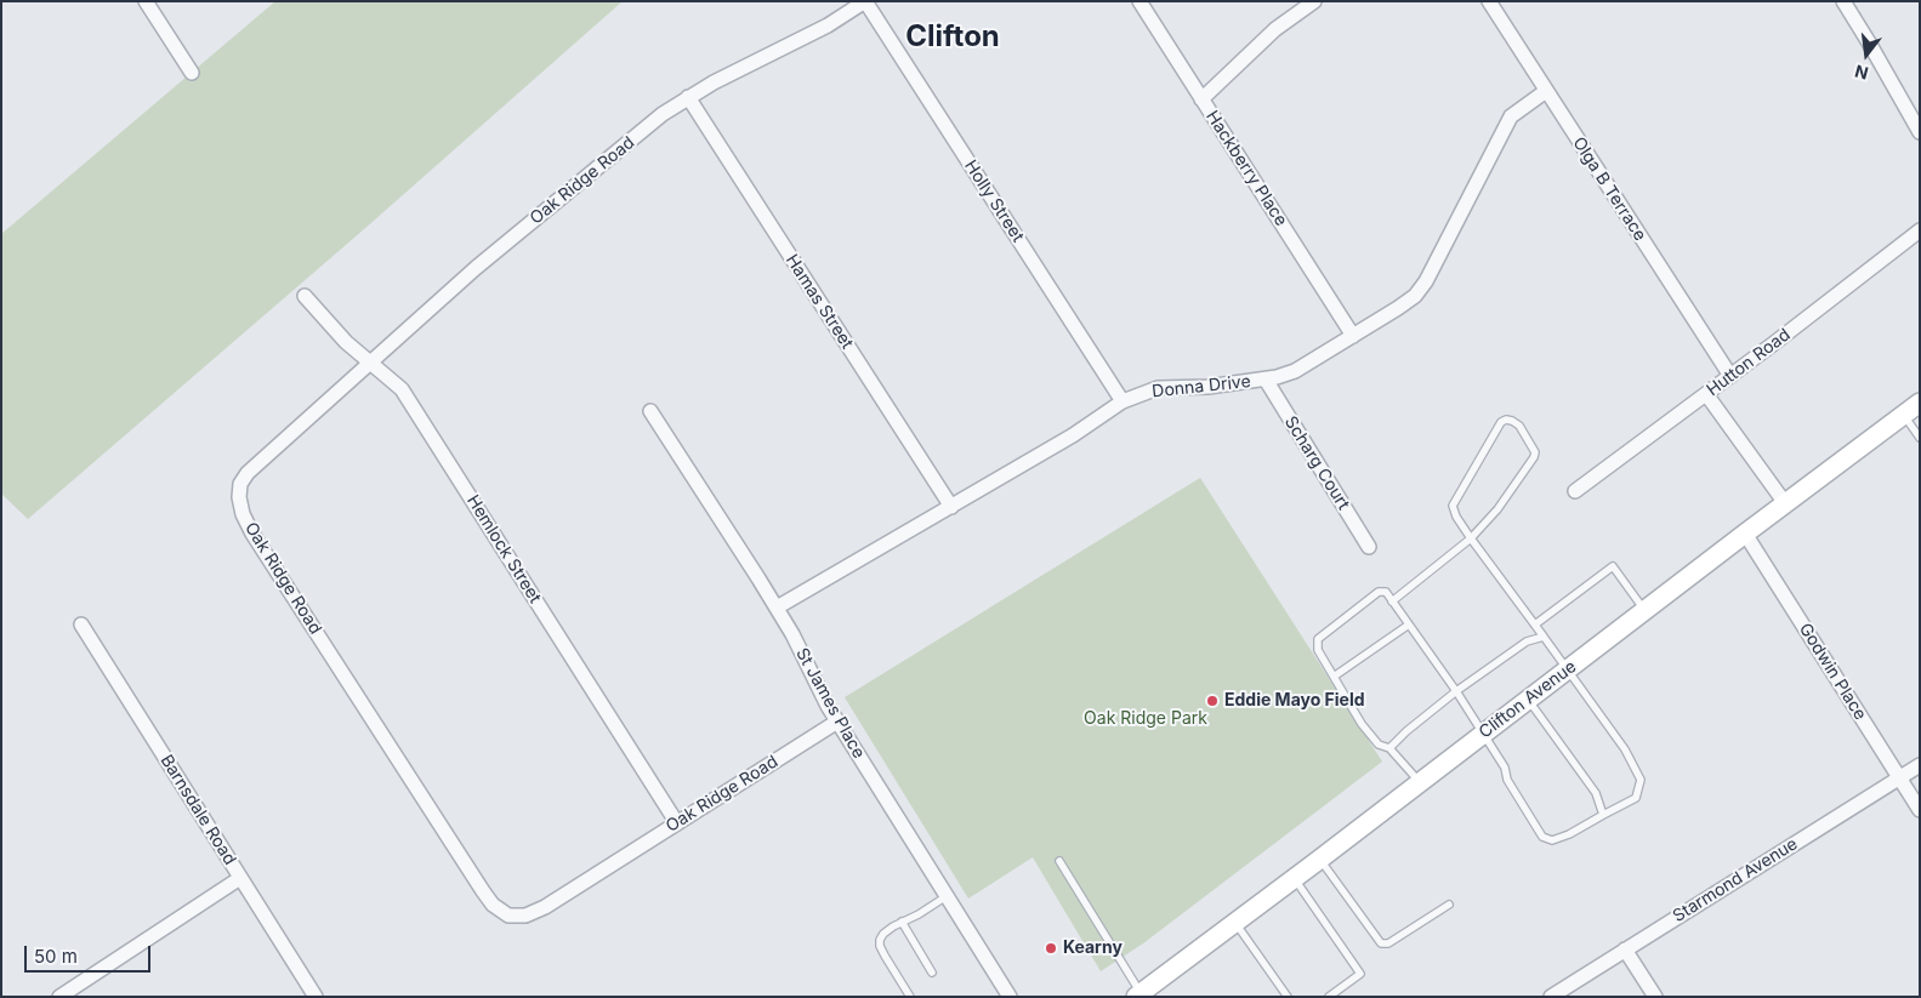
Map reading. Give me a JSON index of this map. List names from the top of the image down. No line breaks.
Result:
{"streets":{"main road":["Clifton Avenue"],"street":["Hackberry Place","Oak Ridge Road","Olga B Terrace","Holly Street","Hamas Street","Hutton Road","Donna Drive","Scharg Court","Hemlock Street","Godwin Place","St James Place","Barnsdale Road","Starmond Avenue"]},"crossings":[["Hackberry Place","Donna Drive"],["Oak Ridge Road","Holly Street"],["Oak Ridge Road","Hamas Street"],["Oak Ridge Road","Hemlock Street"],["Oak Ridge Road","St James Place"],["Olga B Terrace","Hutton Road"],["Olga B Terrace","Donna Drive"],["Holly Street","Donna Drive"],["Hamas Street","Donna Drive"],["Donna Drive","Scharg Court"],["Donna Drive","St James Place"],["Godwin Place","Clifton Avenue"],["Godwin Place","Starmond Avenue"]],"districts":["Clifton"],"parks":["Oak Ridge Park"],"places":["Eddie Mayo Field","Kearny"],"scale_bar":"50 m","north":"bottom"}
